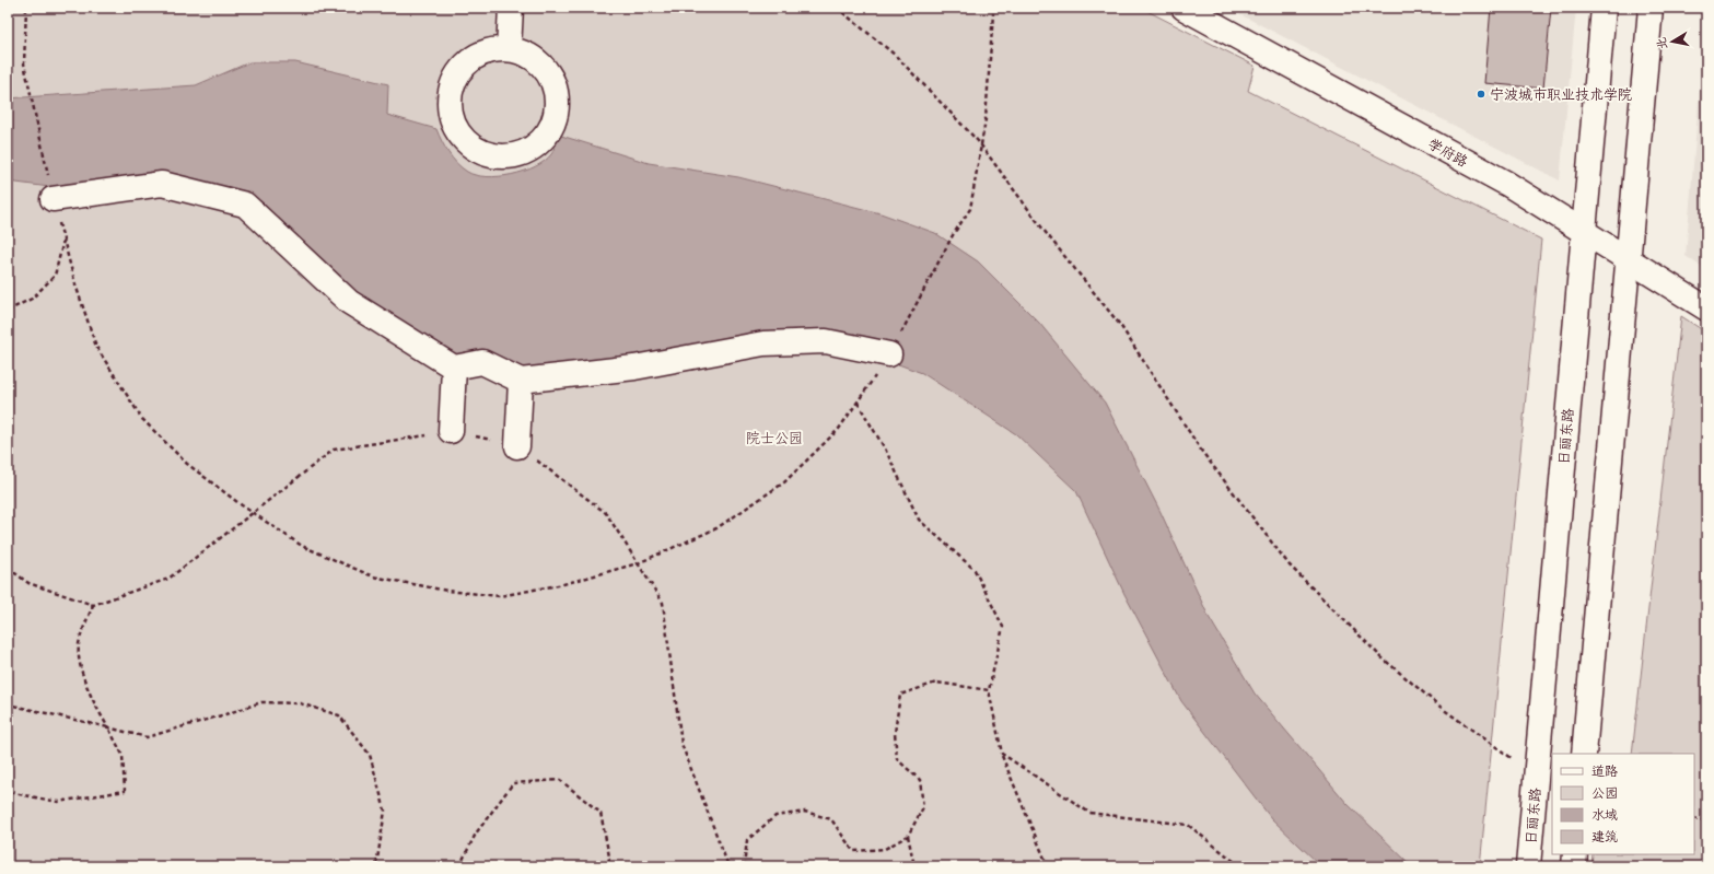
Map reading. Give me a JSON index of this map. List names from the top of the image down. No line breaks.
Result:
{"streets":{"street":["学府路","日丽东路"]},"crossings":[["学府路","日丽东路"]],"parks":["院士公园"],"places":["宁波城市职业技术学院"],"legend":["道路","公园","水域","建筑"],"north":"left"}
